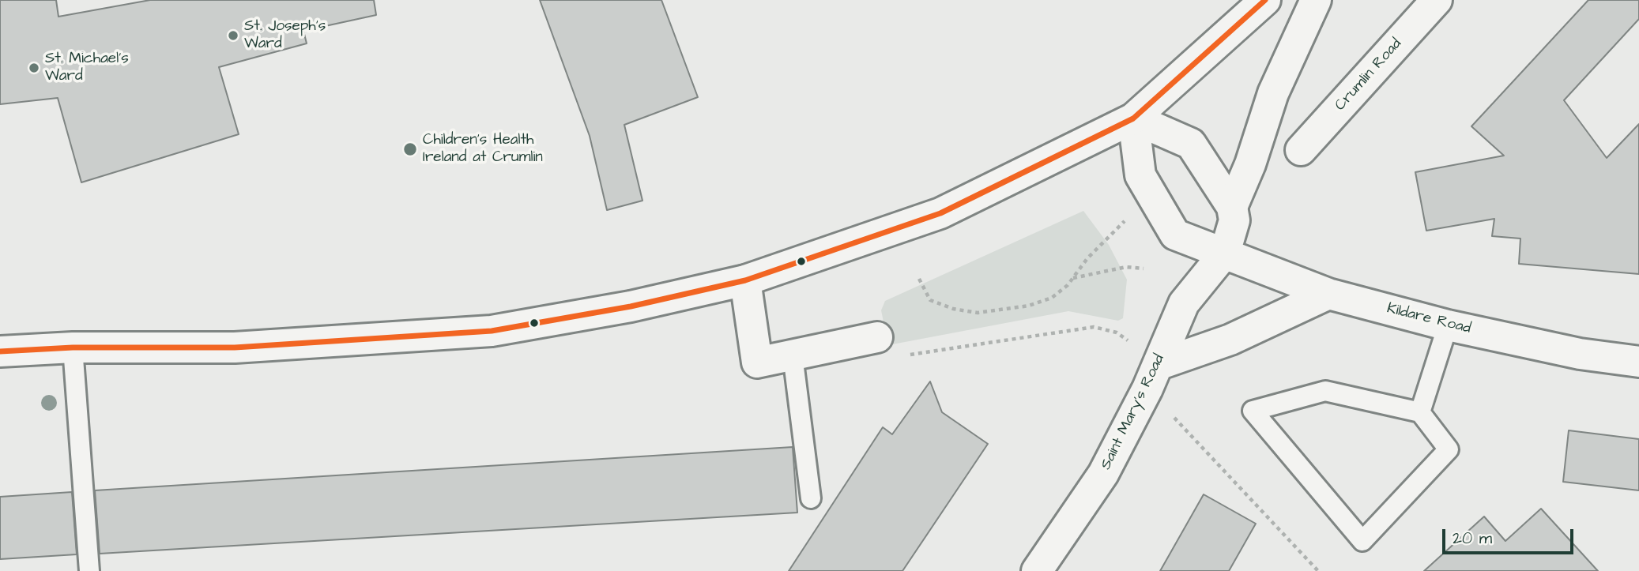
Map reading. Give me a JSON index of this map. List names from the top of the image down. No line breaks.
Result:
{"streets":{"street":["Crumlin Road","Kildare Road","Saint Mary's Road"]},"crossings":[["Kildare Road","Saint Mary's Road"]],"places":["St. Joseph's Ward","St. Michael's Ward","Children's Health Ireland at Crumlin"],"scale_bar":"20 m"}
